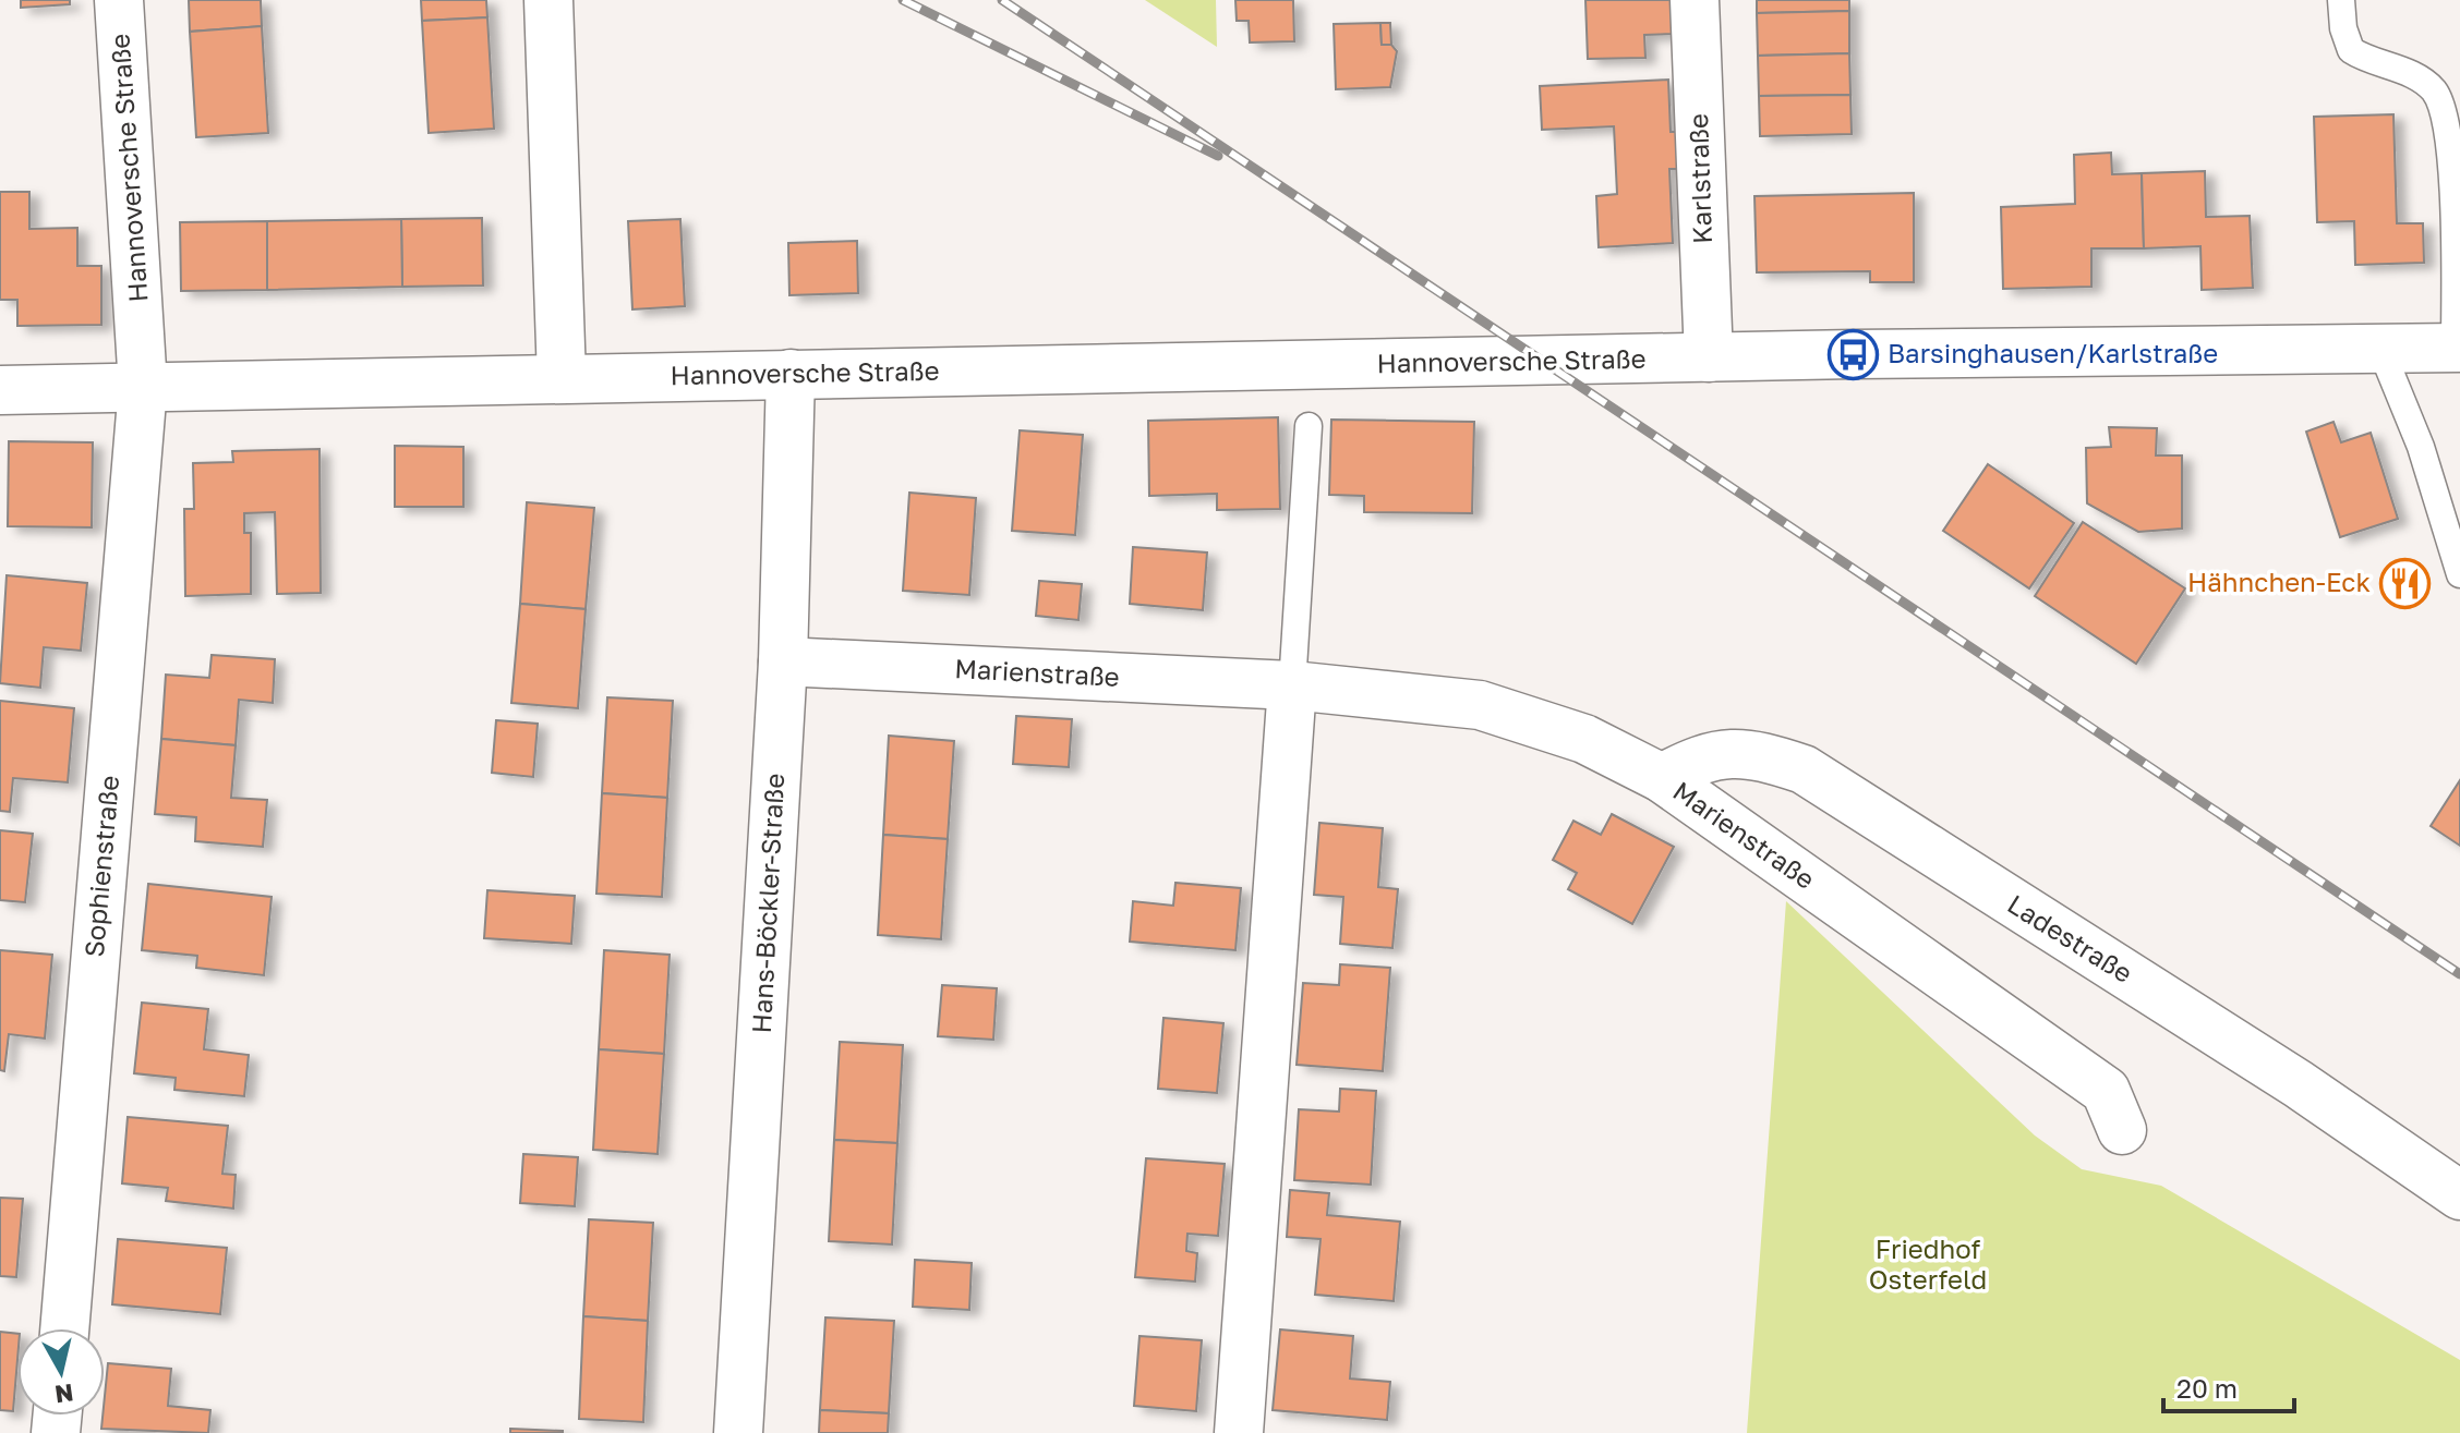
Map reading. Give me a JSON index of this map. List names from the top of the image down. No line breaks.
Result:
{"streets":{"street":["Hannoversche Straße","Karlstraße","Marienstraße","Sophienstraße","Hans-Böckler-Straße","Ladestraße"]},"crossings":[["Hannoversche Straße","Karlstraße"],["Hannoversche Straße","Sophienstraße"],["Hannoversche Straße","Hans-Böckler-Straße"],["Marienstraße","Hans-Böckler-Straße"],["Marienstraße","Ladestraße"]],"parks":["Friedhof Osterfeld"],"places":{"bus stop":["Barsinghausen/Karlstraße"],"restaurant":["Hähnchen-Eck"]},"scale_bar":"20 m","north":"bottom"}
